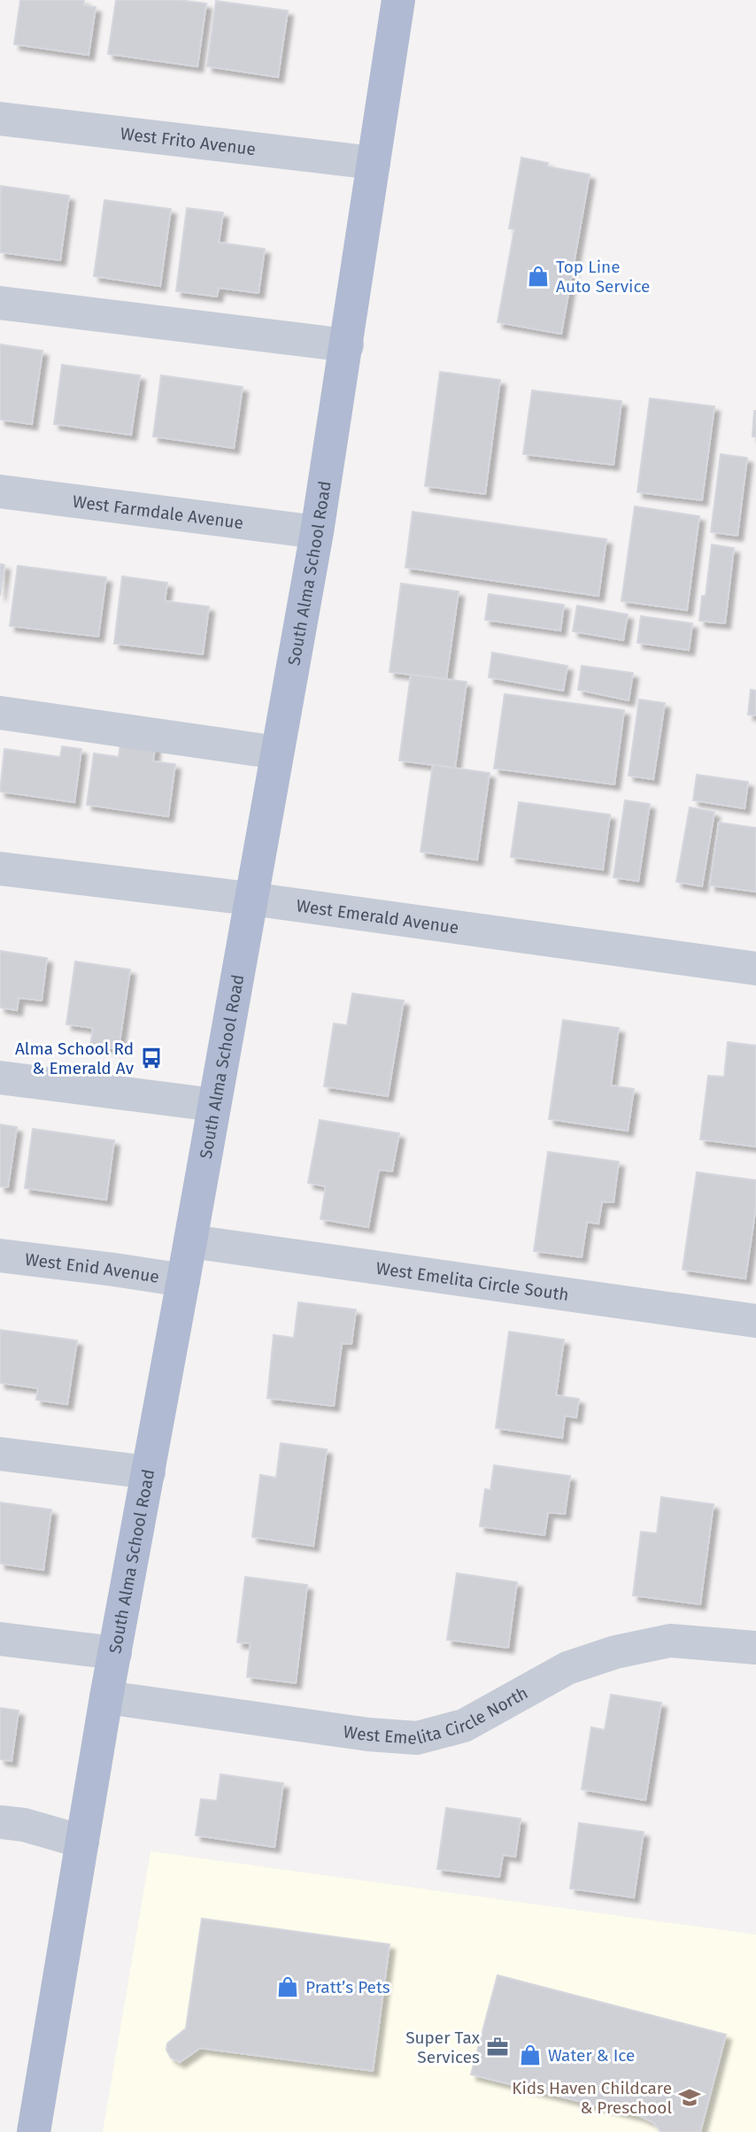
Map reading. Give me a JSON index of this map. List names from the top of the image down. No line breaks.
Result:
{"streets":{"main road":["South Alma School Road"],"street":["West Frito Avenue","West Farmdale Avenue","West Emerald Avenue","West Enid Avenue","West Emelita Circle South","West Emelita Circle North"]},"crossings":[["West Frito Avenue","South Alma School Road"],["West Farmdale Avenue","South Alma School Road"],["South Alma School Road","West Emerald Avenue"],["South Alma School Road","West Enid Avenue"],["South Alma School Road","West Emelita Circle South"],["South Alma School Road","West Emelita Circle North"]],"places":{"shop":["Top Line Auto Service","Pratt’s Pets","Water & Ice"],"bus stop":["Alma School Rd & Emerald Av"],"office":["Super Tax Services"],"school or university":["Kids Haven Childcare & Preschool"]}}
